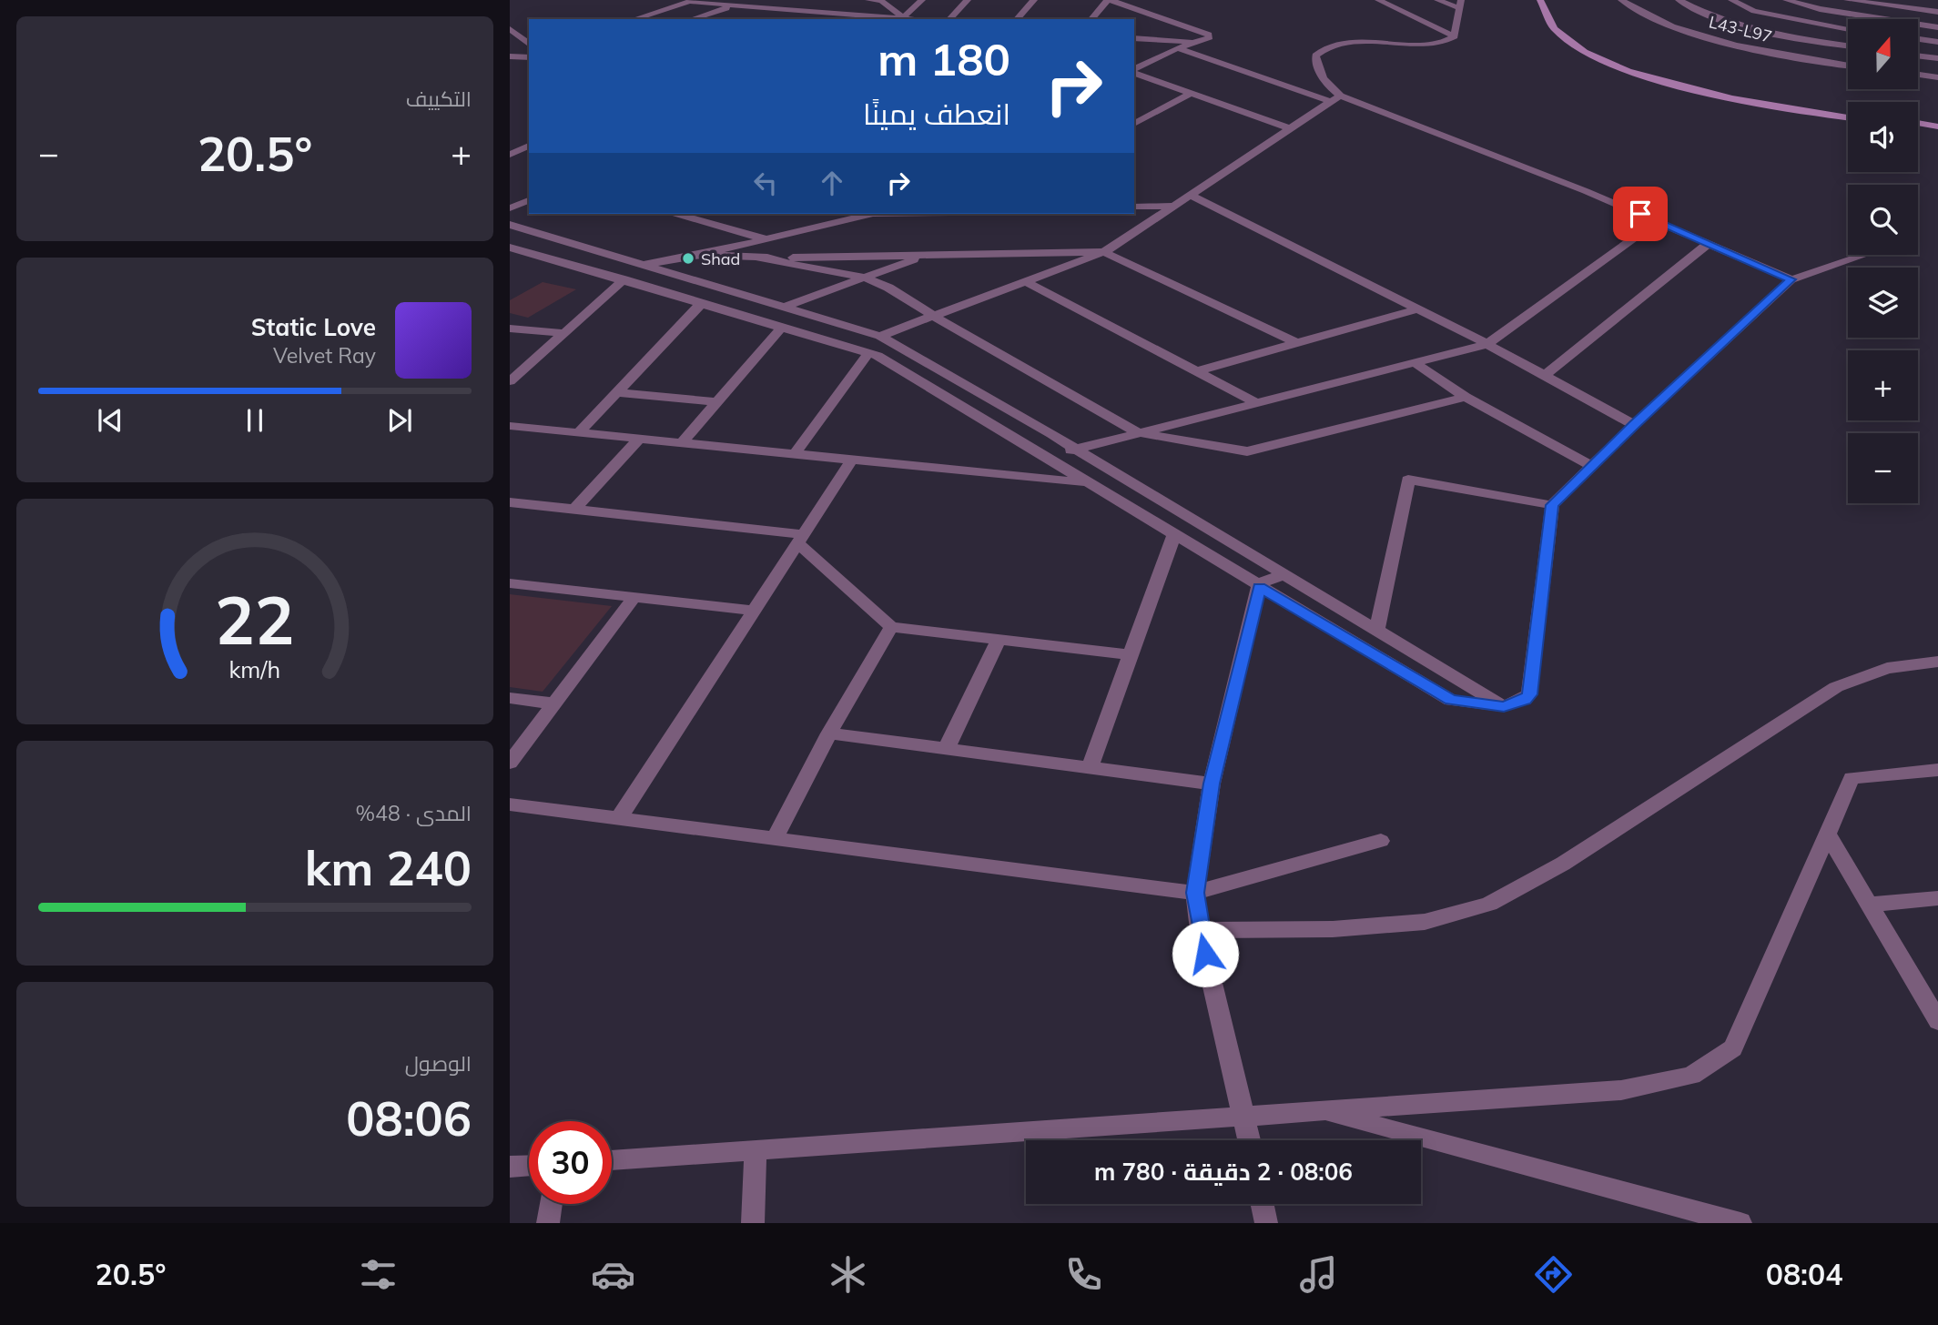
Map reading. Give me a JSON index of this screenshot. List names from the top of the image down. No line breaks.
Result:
{"streets":{"street":["L43-L97"]},"places":["Shad"],"north":"top","page":{"tile":["التكييف",["المدى · 48%","240 km"],["الوصول","08:06"]],"map_buttons":["+","−"],"turn":["180 m","انعطف يمينًا"],"heat":["−","20.5°","+"],"song":["Static Love","Velvet Ray"],"limit":"30","trip":"08:06 · 2 دقيقة · 780 m","tabs":["08:04","20.5°"],"gauge":["22","km/h"]}}
